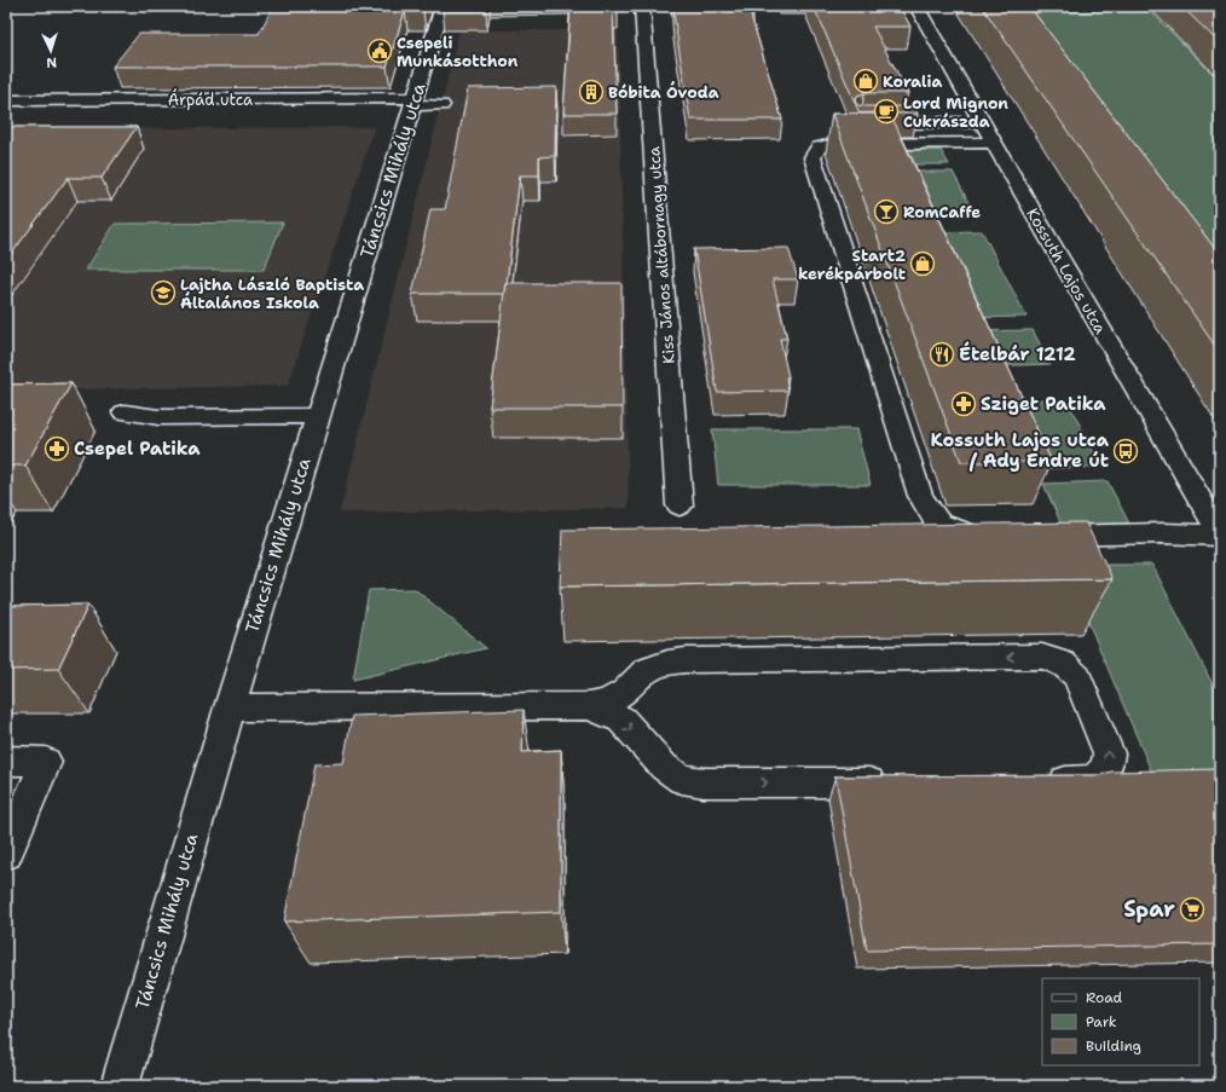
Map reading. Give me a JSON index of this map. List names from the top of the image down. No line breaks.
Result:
{"streets":{"street":["Árpád utca","Táncsics Mihály utca","Kiss János altábornagy utca","Kossuth Lajos utca"]},"crossings":[["Árpád utca","Táncsics Mihály utca"]],"places":{"public building":["Csepeli Munkásotthon"],"shop":["Koralia","Start2 kerékpárbolt"],"building":["Bóbita Óvoda"],"cafe":["Lord Mignon Cukrászda"],"bar":["RomCaffe"],"school or university":["Lajtha László Baptista Általános Iskola"],"restaurant":["Ételbár 1212"],"pharmacy":["Sziget Patika","Csepel Patika"],"bus stop":["Kossuth Lajos utca / Ady Endre út"],"supermarket":["Spar"]},"legend":["Road","Park","Building"],"north":"bottom"}
